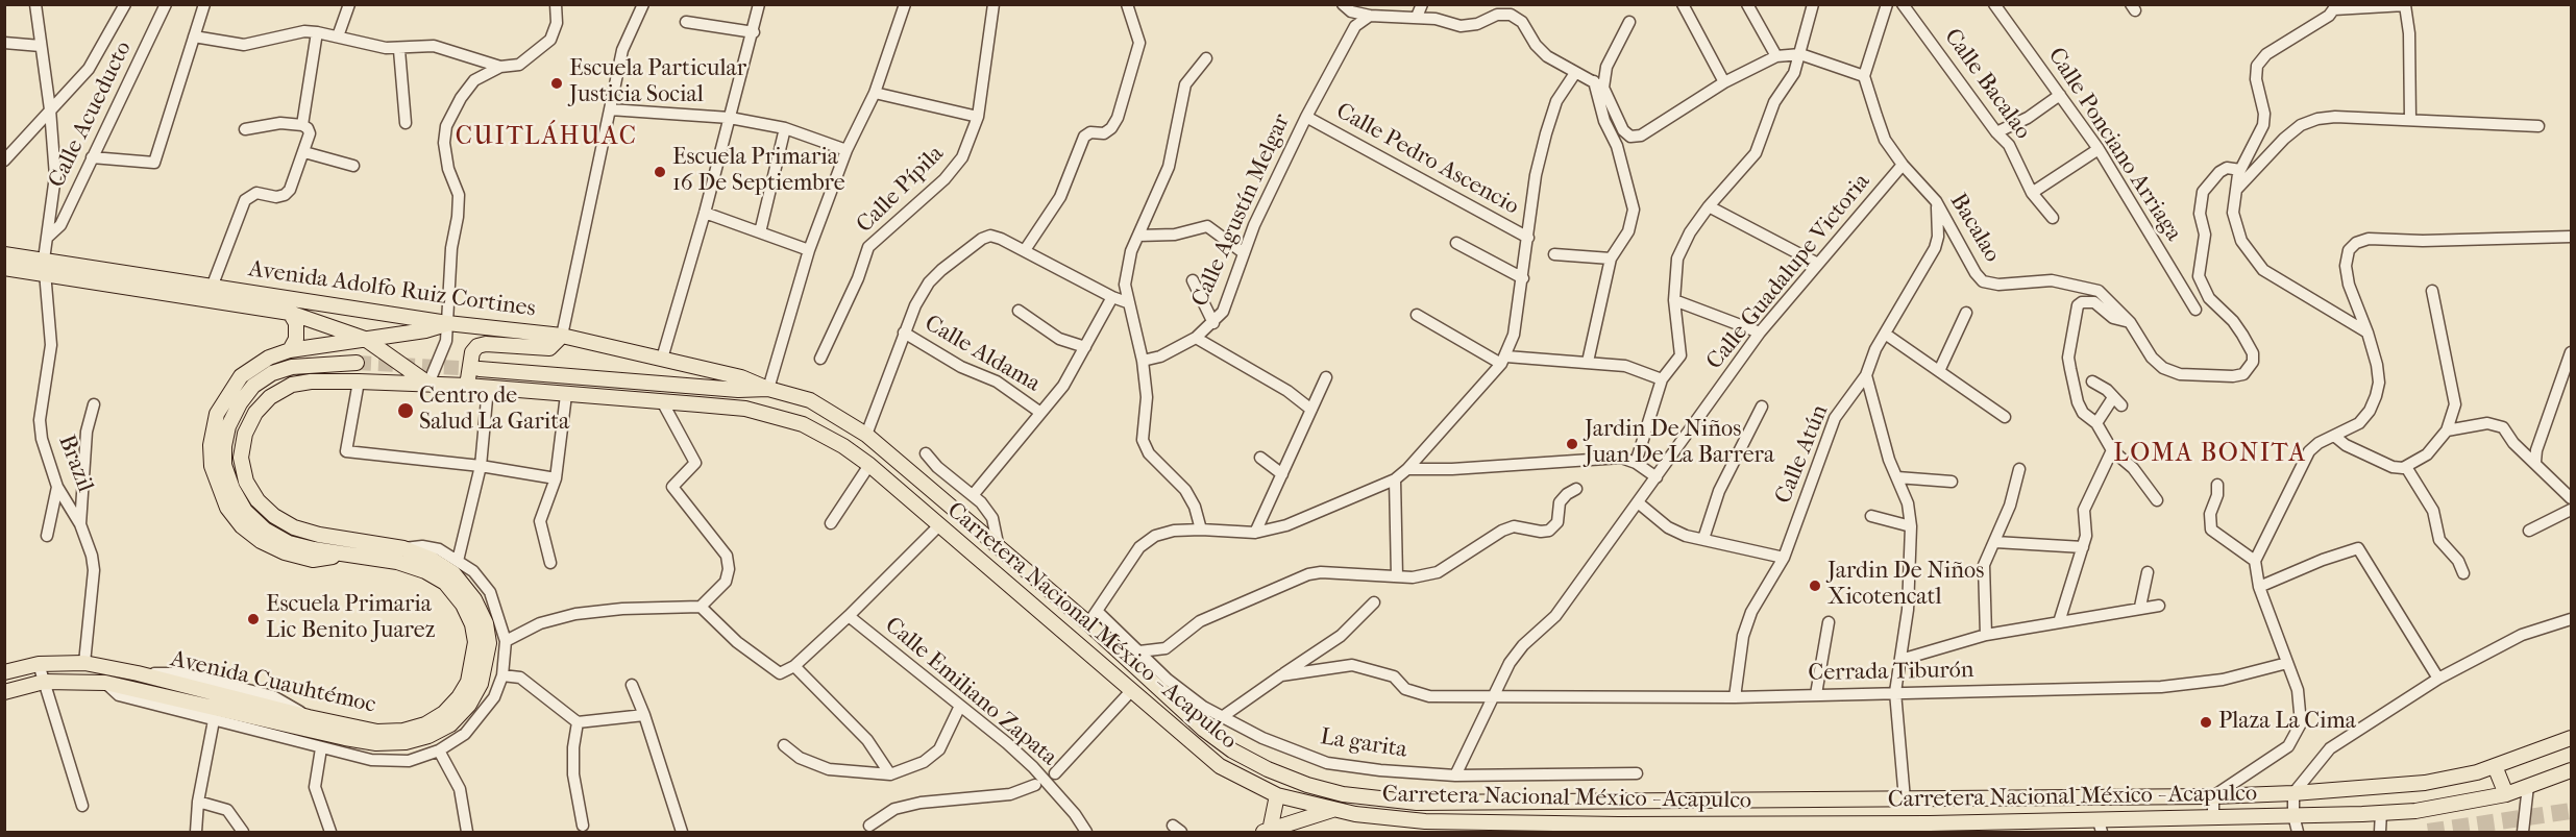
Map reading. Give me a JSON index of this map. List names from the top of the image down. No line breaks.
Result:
{"streets":{"main road":["Avenida Adolfo Ruiz Cortines","Carretera Nacional México - Acapulco","Avenida Cuauhtémoc"],"street":["Calle Bacalao","Calle Acueducto","Calle Ponciano Arriaga","Calle Pedro Ascencio","Calle Pípila","Calle Agustín Melgar","Bacalao","Calle Guadalupe Victoria","Calle Aldama","Calle Atún","Brazil","Cerrada Tiburón","Calle Emiliano Zapata","La garita"]},"crossings":[["Calle Acueducto","Brazil"],["Calle Pedro Ascencio","Calle Agustín Melgar"],["Bacalao","Calle Guadalupe Victoria"],["Bacalao","Calle Atún"],["Calle Guadalupe Victoria","Cerrada Tiburón"],["Calle Guadalupe Victoria","La garita"],["Avenida Adolfo Ruiz Cortines","Brazil"],["Avenida Adolfo Ruiz Cortines","Carretera Nacional México - Acapulco"],["Avenida Adolfo Ruiz Cortines","Avenida Cuauhtémoc"],["Calle Atún","Cerrada Tiburón"],["Brazil","Avenida Cuauhtémoc"],["Carretera Nacional México - Acapulco","Avenida Cuauhtémoc"],["Carretera Nacional México - Acapulco","La garita"]],"districts":["CUITLÁHUAC","LOMA BONITA"],"places":["Escuela Particular Justicia Social","Escuela Primaria 16 De Septiembre","Centro de Salud La Garita","Jardin De Niños Juan De La Barrera","Jardin De Niños Xicotencatl","Escuela Primaria Lic Benito Juarez","Plaza La Cima"]}
